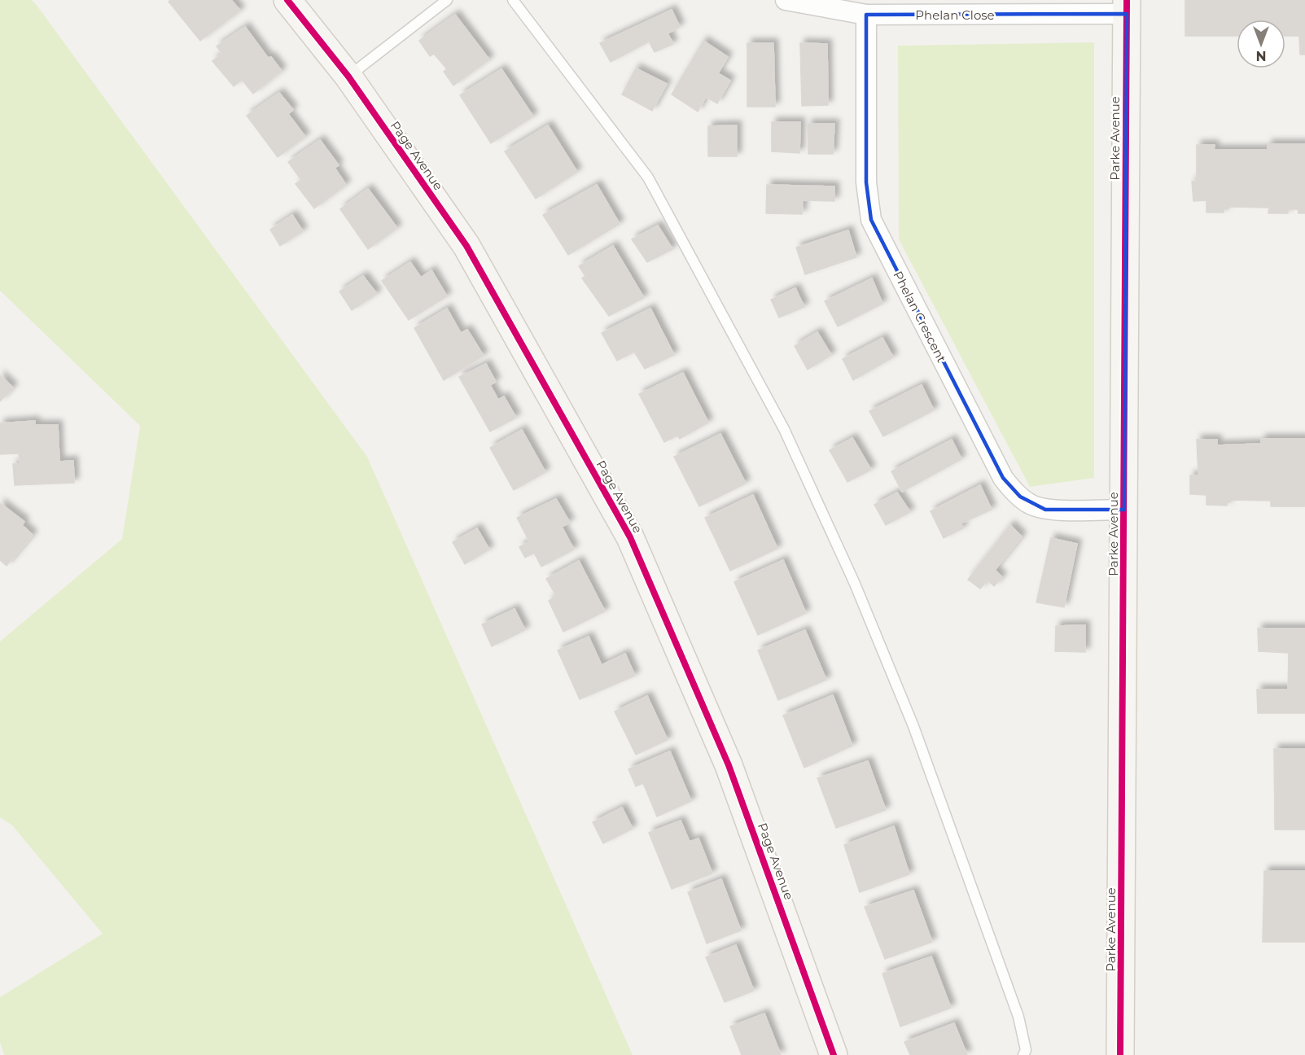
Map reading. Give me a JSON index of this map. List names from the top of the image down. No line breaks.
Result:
{"streets":{"street":["Phelan Close","Parke Avenue","Page Avenue","Phelan Crescent"]},"crossings":[["Phelan Close","Parke Avenue"],["Phelan Close","Phelan Crescent"],["Parke Avenue","Phelan Crescent"]],"north":"bottom"}
